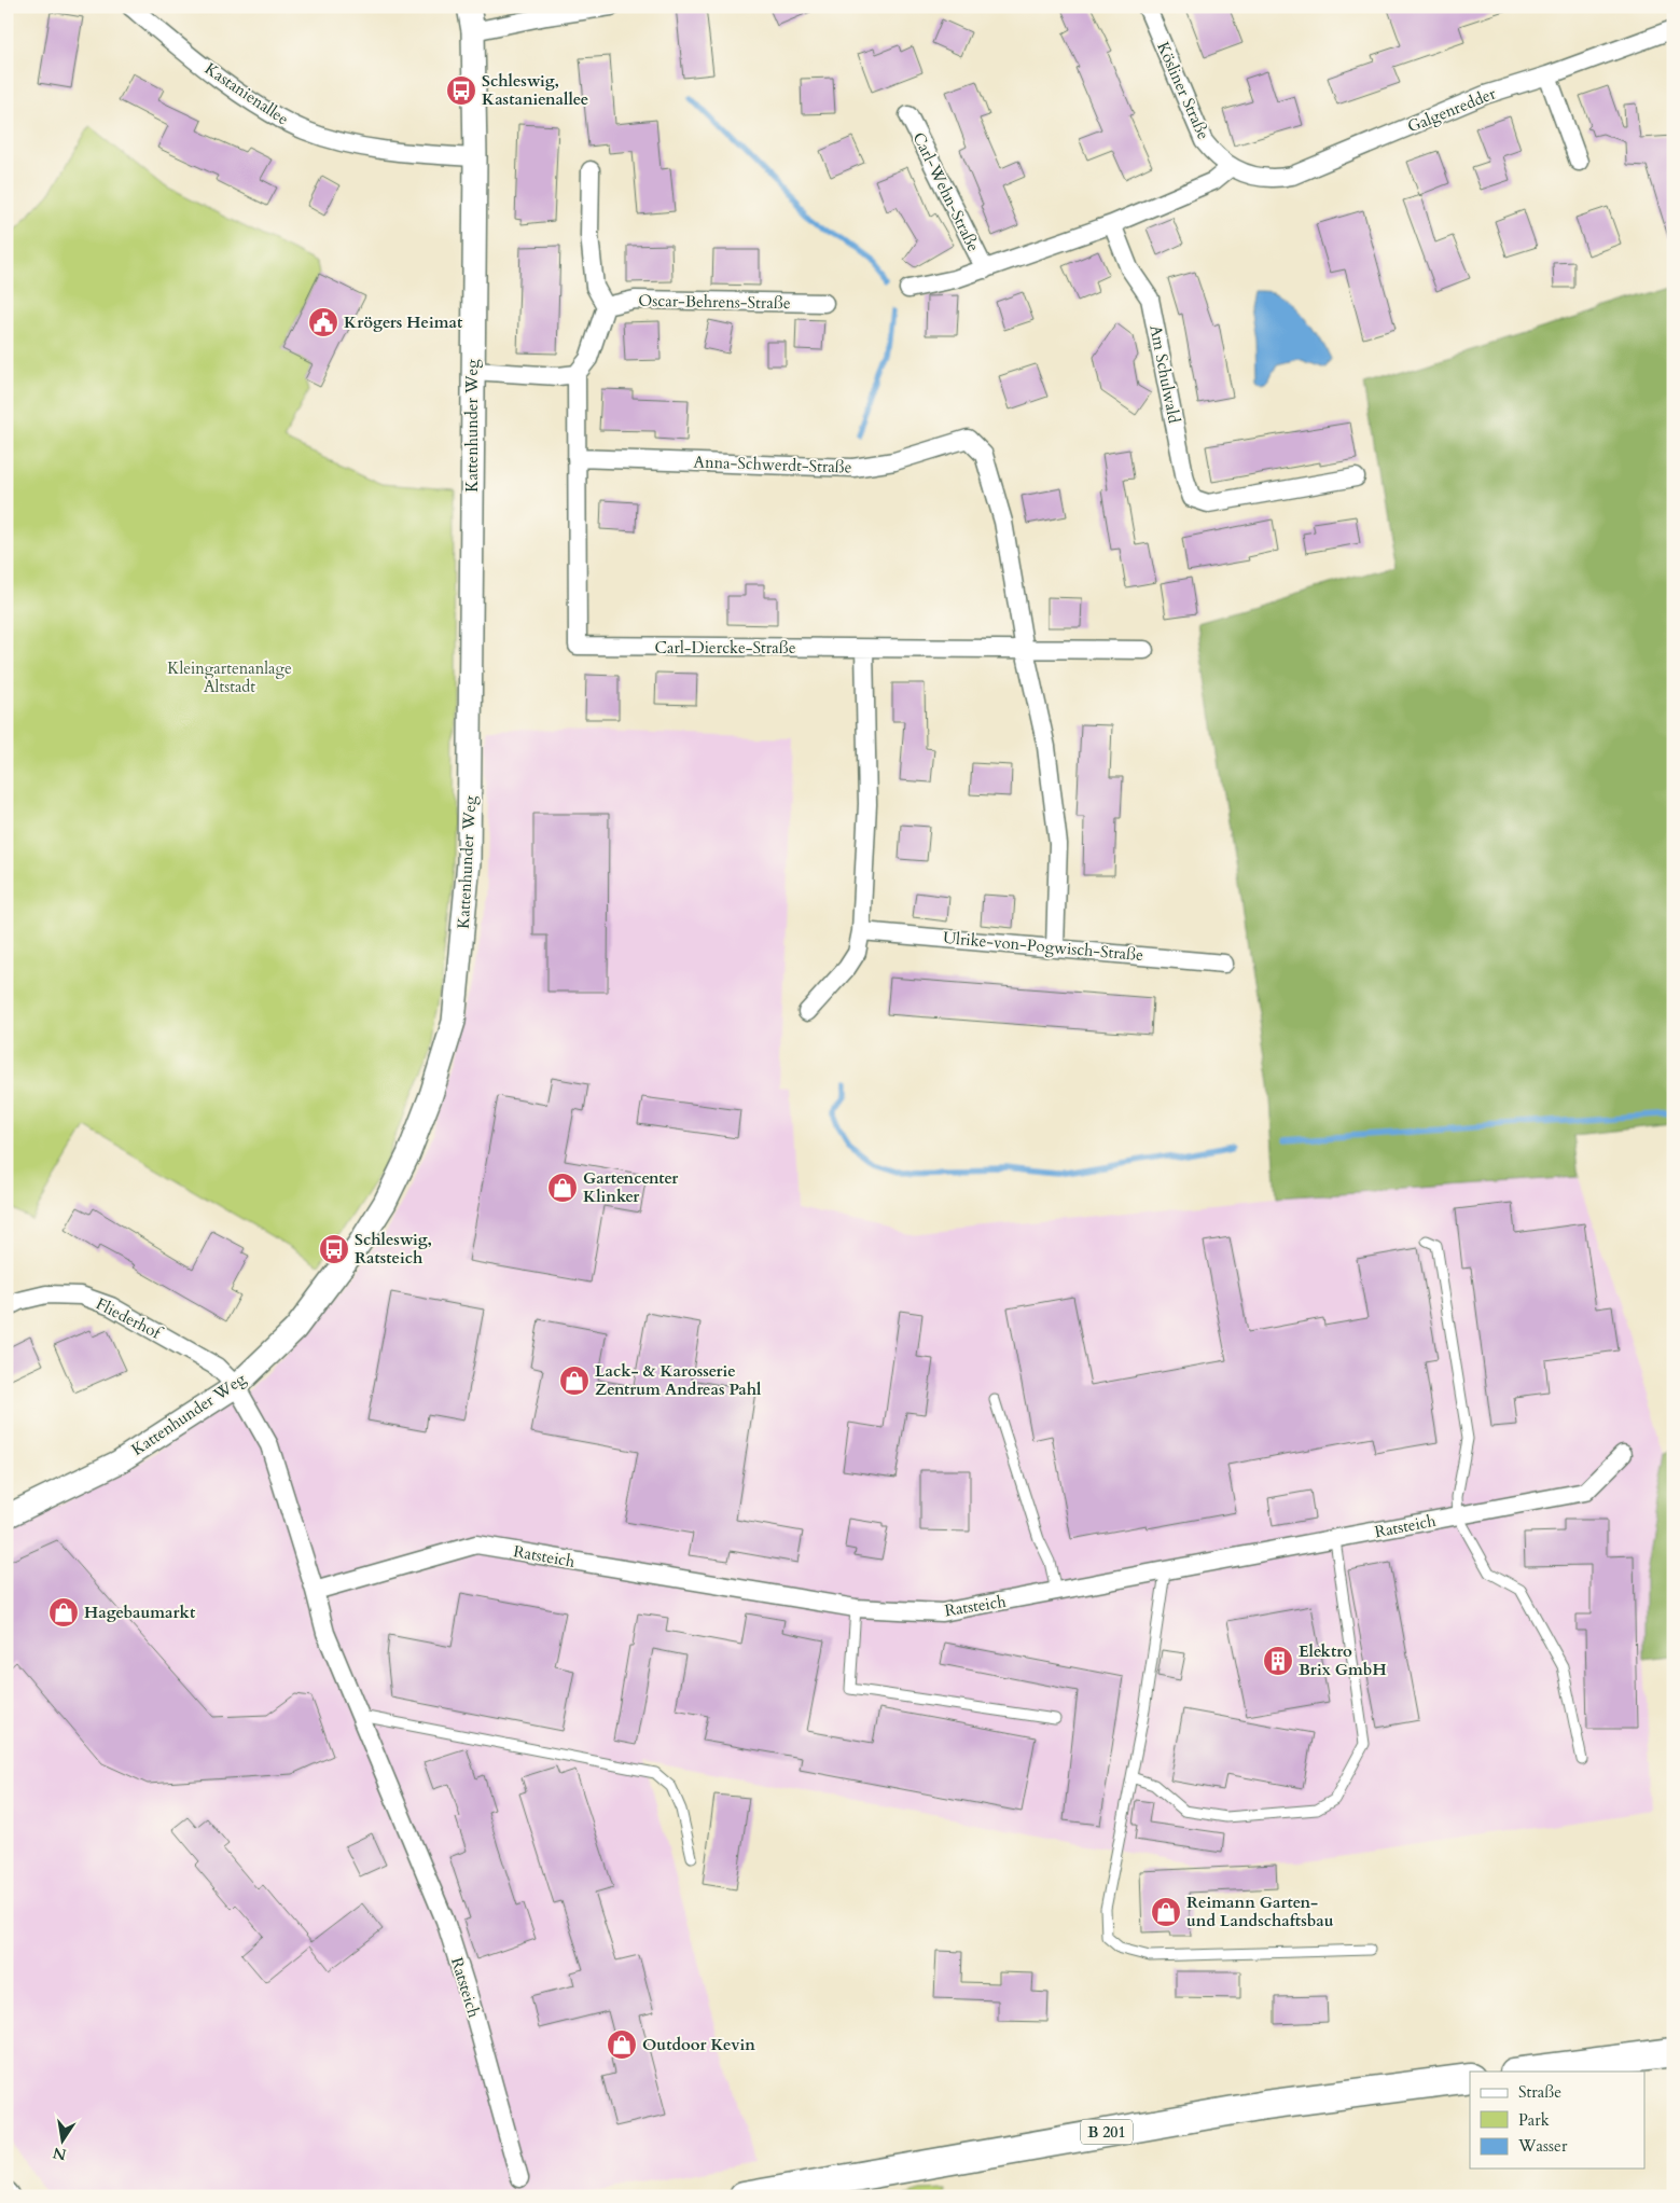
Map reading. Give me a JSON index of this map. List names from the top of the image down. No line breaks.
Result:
{"streets":{"main road":["B 201"],"street":["Kösliner Straße","Kastanienallee","Galgenredder","Carl-Wehn-Straße","Oscar-Behrens-Straße","Am Schulwald","Kattenhunder Weg","Anna-Schwerdt-Straße","Carl-Diercke-Straße","Ulrike-von-Pogwisch-Straße","Fliederhof","Ratsteich"]},"crossings":[["Kösliner Straße","Galgenredder"],["Kastanienallee","Kattenhunder Weg"],["Carl-Wehn-Straße","Am Schulwald"],["Kattenhunder Weg","Fliederhof"],["Kattenhunder Weg","Ratsteich"],["Anna-Schwerdt-Straße","Carl-Diercke-Straße"],["Fliederhof","Ratsteich"]],"parks":["Kleingartenanlage Altstadt"],"places":{"bus stop":["Schleswig, Kastanienallee","Schleswig, Ratsteich"],"public building":["Krögers Heimat"],"shop":["Gartencenter Klinker","Lack- & Karosserie Zentrum Andreas Pahl","Hagebaumarkt","Reimann Garten- und Landschaftsbau","Outdoor Kevin"],"building":["Elektro Brix GmbH"]},"legend":["Straße","Park","Wasser"],"north":"bottom"}
